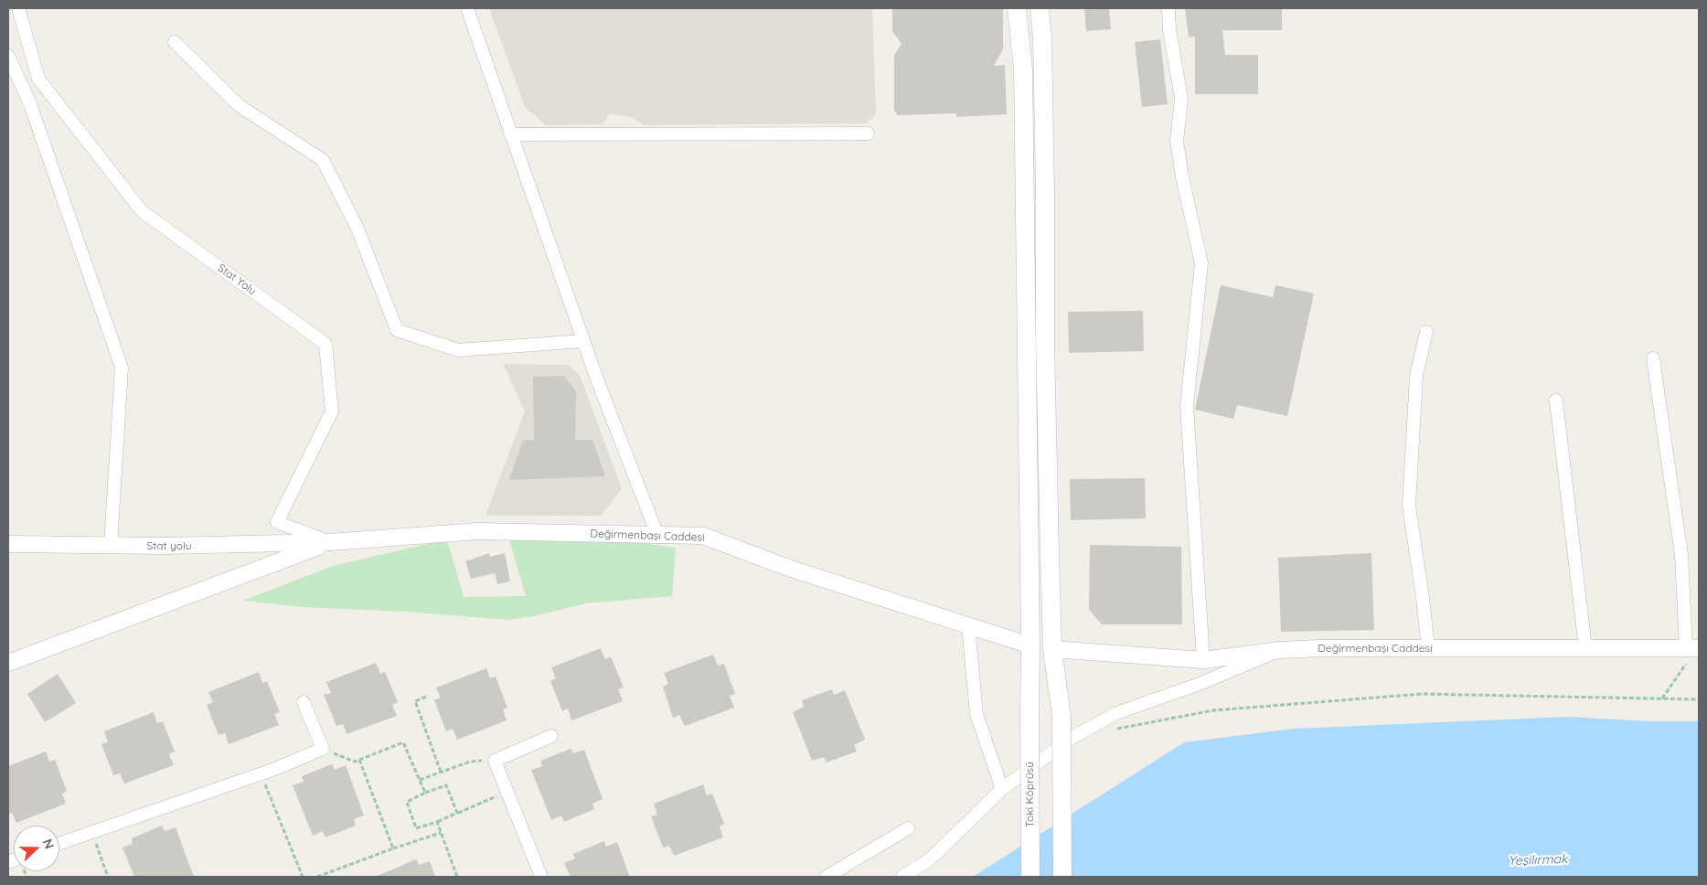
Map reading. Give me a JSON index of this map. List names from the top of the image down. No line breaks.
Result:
{"streets":{"main road":["Toki Köprüsü"],"street":["Stat Yolu","Değirmenbaşı Caddesi","Stat yolu"]},"crossings":[["Stat Yolu","Değirmenbaşı Caddesi"],["Stat Yolu","Stat yolu"],["Değirmenbaşı Caddesi","Stat yolu"],["Değirmenbaşı Caddesi","Toki Köprüsü"]],"water":["Yeşilırmak"],"north":"right"}
